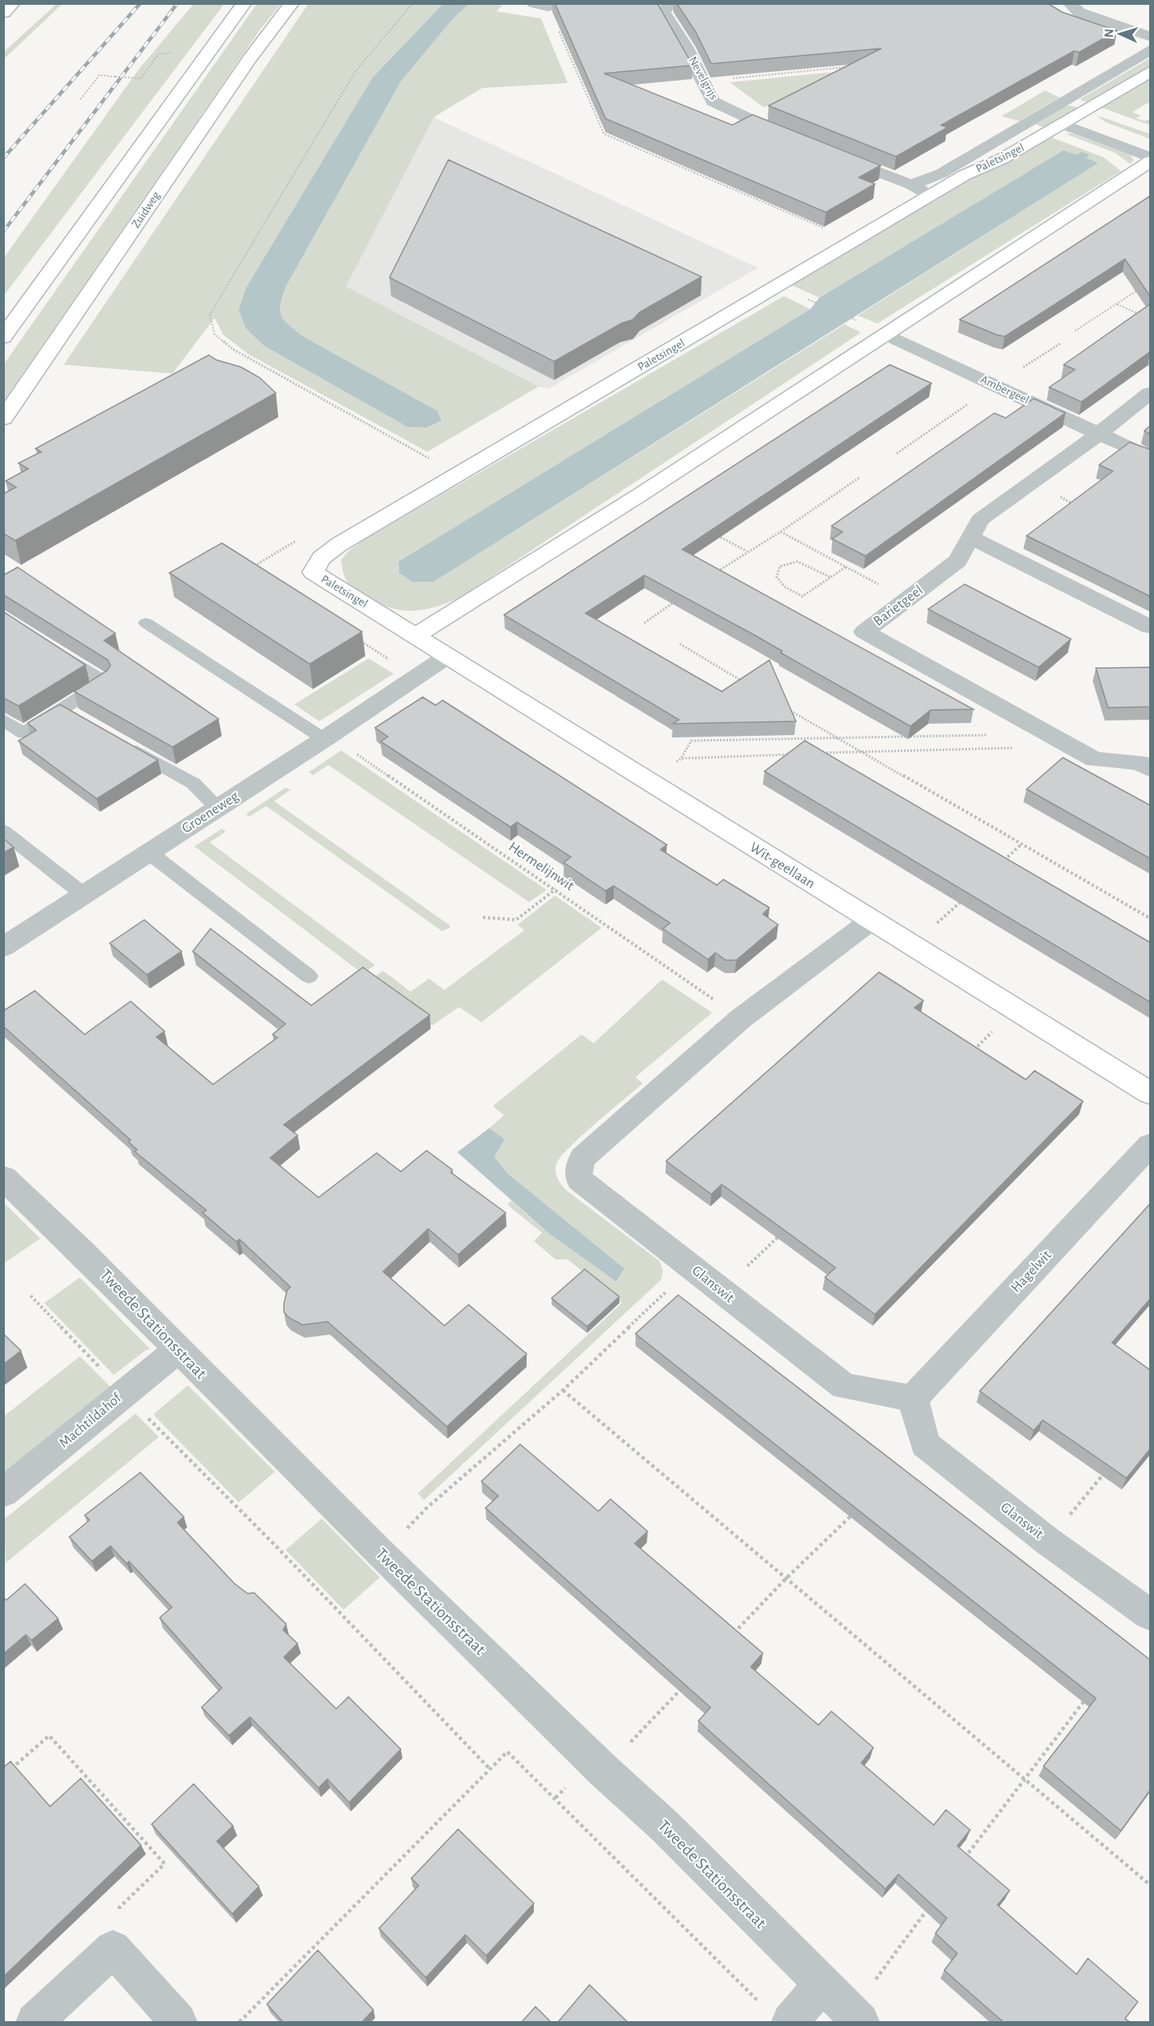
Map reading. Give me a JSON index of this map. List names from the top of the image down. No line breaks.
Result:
{"streets":{"main road":["Paletsingel","Zuidweg","Wit-geellaan"],"street":["Nevelgrijs","Ambergeel","Barietgeel","Groeneweg","Hagelwit","Glanswit","Tweede Stationsstraat","Machtildahof"],"path":["Hermelijnwit"]},"crossings":[["Paletsingel","Wit-geellaan"],["Ambergeel","Barietgeel"],["Groeneweg","Wit-geellaan"],["Groeneweg","Hermelijnwit"],["Wit-geellaan","Glanswit"],["Hermelijnwit","Glanswit"],["Hagelwit","Glanswit"],["Tweede Stationsstraat","Machtildahof"]],"north":"left"}
